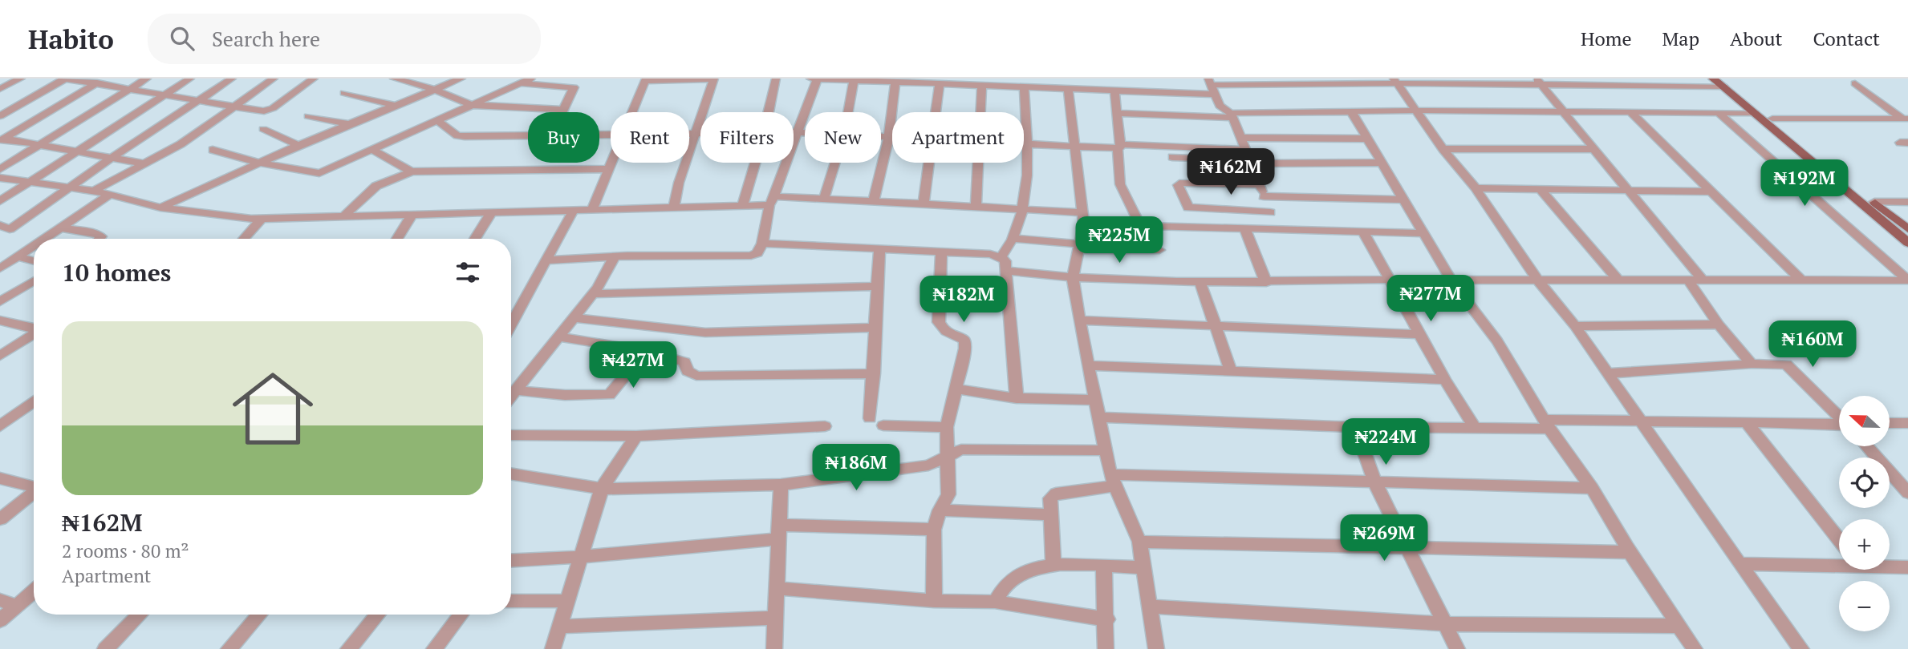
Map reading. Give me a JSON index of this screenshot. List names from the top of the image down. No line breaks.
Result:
{"north":"left","page":{"header":"Habito","search":"Search here","nav":["Home","Map","About","Contact"],"chip":["Buy","Rent","Filters","New","Apartment"],"price":["₦162M","₦192M","₦225M","₦277M","₦182M","₦160M","₦427M","₦224M","₦186M","₦269M"],"heading":"10 homes","list":[{"name":"₦162M","note":"2 rooms · 80 m² · Apartment"}],"map_buttons":["+","−"]}}
